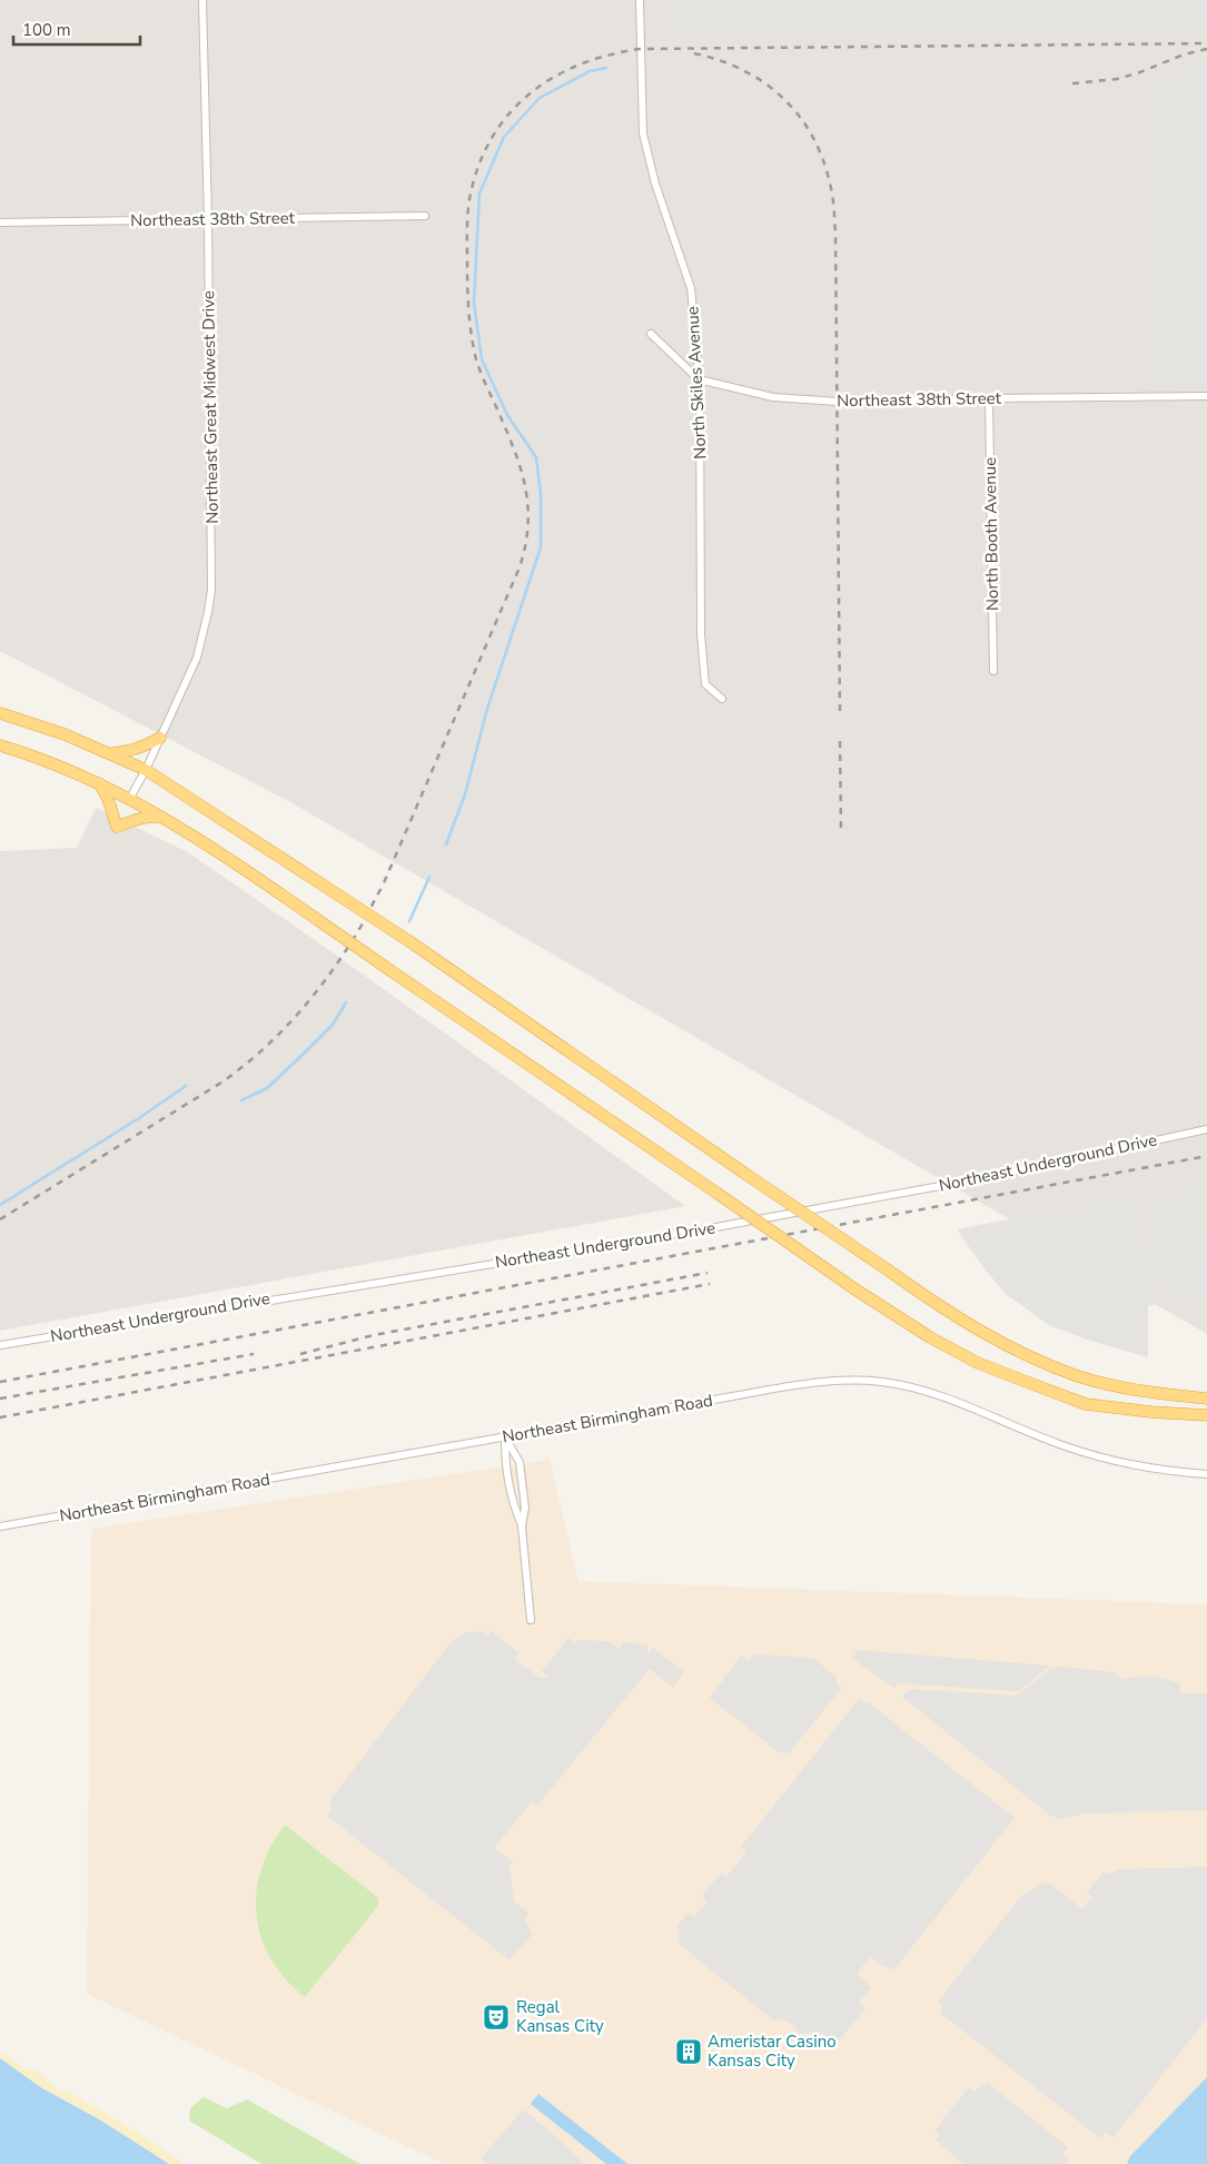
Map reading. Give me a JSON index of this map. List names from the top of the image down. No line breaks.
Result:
{"streets":{"street":["Northeast 38th Street","North Skiles Avenue","Northeast Great Midwest Drive","North Booth Avenue","Northeast Underground Drive","Northeast Birmingham Road"]},"crossings":[["Northeast 38th Street","North Skiles Avenue"],["Northeast 38th Street","Northeast Great Midwest Drive"],["Northeast 38th Street","North Booth Avenue"]],"places":{"theatre":["Regal Kansas City"],"building":["Ameristar Casino Kansas City"]},"scale_bar":"100 m"}
